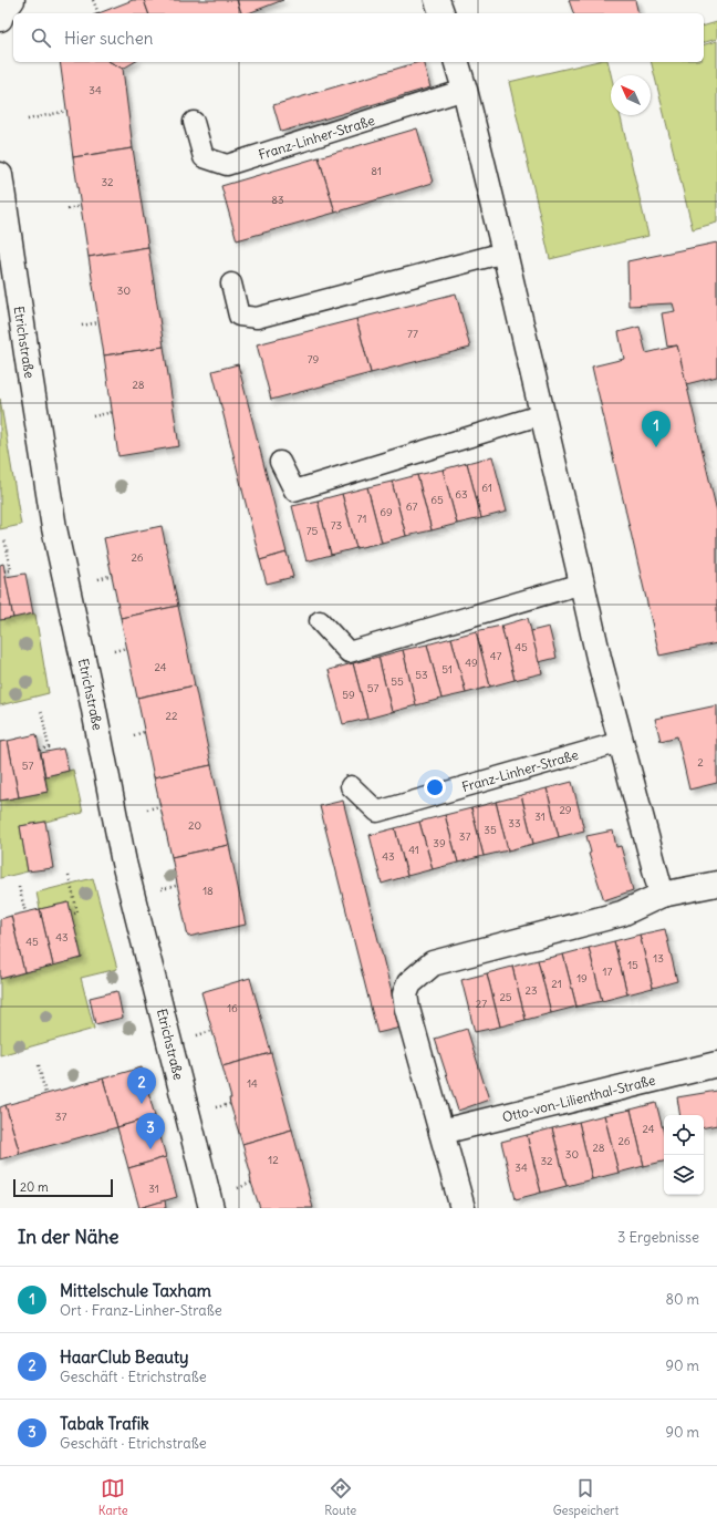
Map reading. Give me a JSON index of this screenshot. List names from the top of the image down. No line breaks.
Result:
{"streets":{"street":["Etrichstraße","Otto-von-Lilienthal-Straße"],"lane":["Franz-Linher-Straße"]},"house_numbers":["34","81","32","83","30","77","79","28","61","63","65","67","69","71","73","75","26","45","47","49","24","51","53","55","57","59","22","2","57","29","31","33","20","35","37","39","41","43","18","43","45","13","15","17","19","21","23","25","27","16","14","37","24","26","28","30","12","32","34","31"],"scale_bar":"20 m","north":"top left","page":{"search":"Hier suchen","pins":["1","2","3"],"scale":"20 m","heading":["In der Nähe","3 Ergebnisse"],"list":[{"mark":"1","name":"Mittelschule Taxham","note":"Ort · Franz-Linher-Straße","value":"80 m"},{"mark":"2","name":"HaarClub Beauty","note":"Geschäft · Etrichstraße","value":"90 m"},{"mark":"3","name":"Tabak Trafik","note":"Geschäft · Etrichstraße","value":"90 m"}],"nav":["Karte","Route","Gespeichert"]}}
